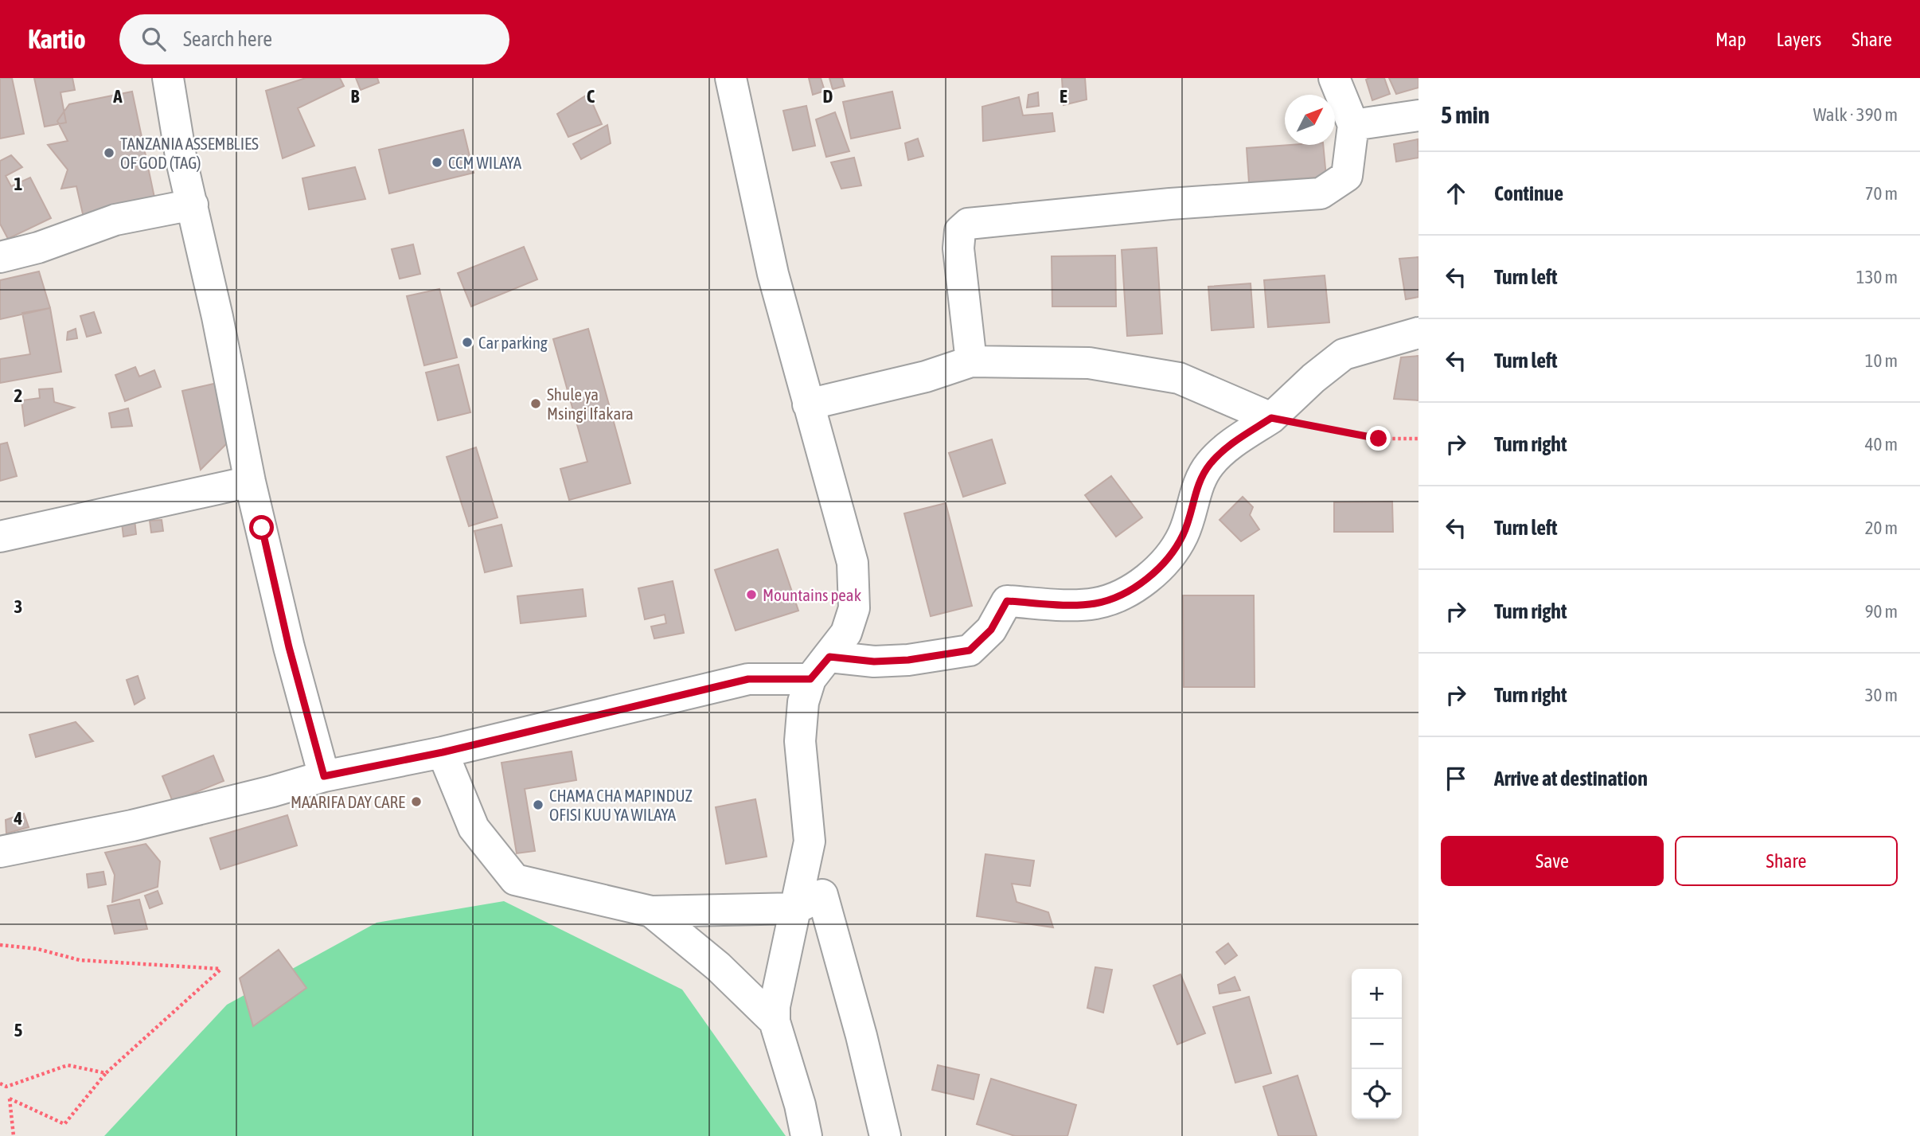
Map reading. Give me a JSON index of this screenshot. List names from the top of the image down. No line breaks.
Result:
{"places":["TANZANIA ASSEMBLIES OF GOD (TAG)","CCM WILAYA","Car parking","Shule ya Msingi Ifakara","Mountains peak","MAARIFA DAY CARE","CHAMA CHA MAPINDUZ OFISI KUU YA WILAYA"],"north":"top right","page":{"header":"Kartio","search":"Search here","nav":["Map","Layers","Share"],"heading":["5 min","Walk · 390 m"],"list":[["Continue","70 m"],["Turn left","130 m"],["Turn left","10 m"],["Turn right","40 m"],["Turn left","20 m"],["Turn right","90 m"],["Turn right","30 m"],"Arrive at destination"],"buttons":["Save","Share"],"map_buttons":["+","−"]},"grid":{"columns":["A","B","C","D","E"],"rows":["1","2","3","4","5"]}}
